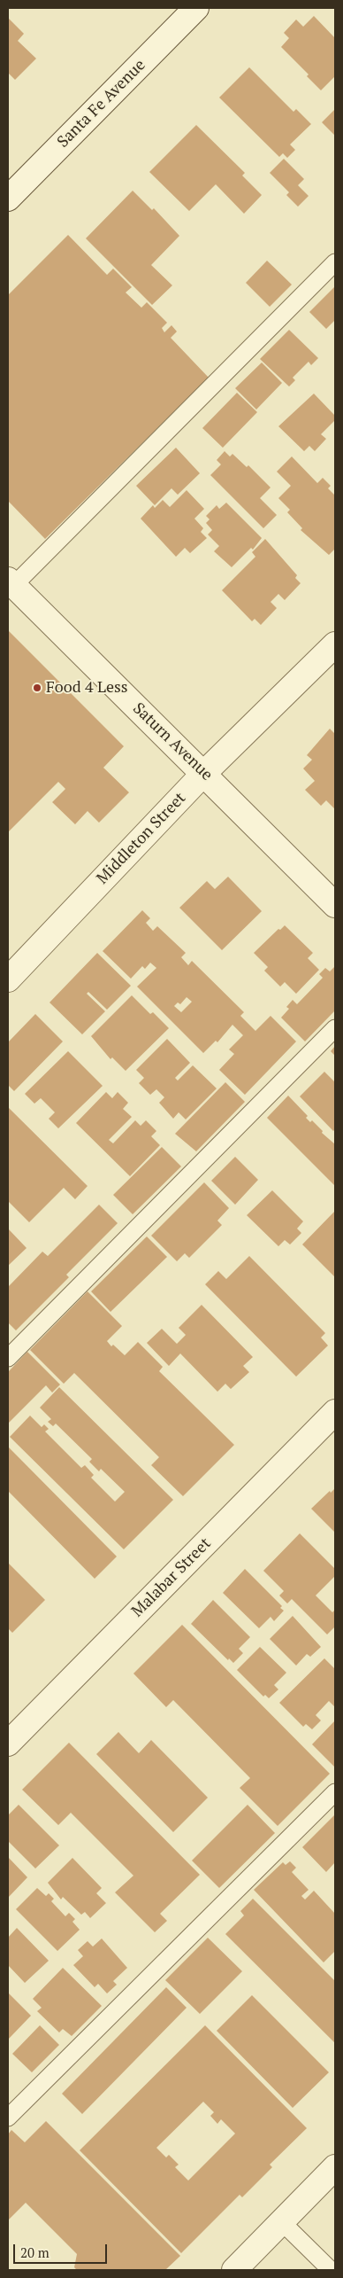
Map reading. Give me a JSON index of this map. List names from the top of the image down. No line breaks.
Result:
{"streets":{"street":["Santa Fe Avenue","Saturn Avenue","Middleton Street","Malabar Street"]},"crossings":[["Saturn Avenue","Middleton Street"]],"places":["Food 4 Less"],"scale_bar":"20 m"}
